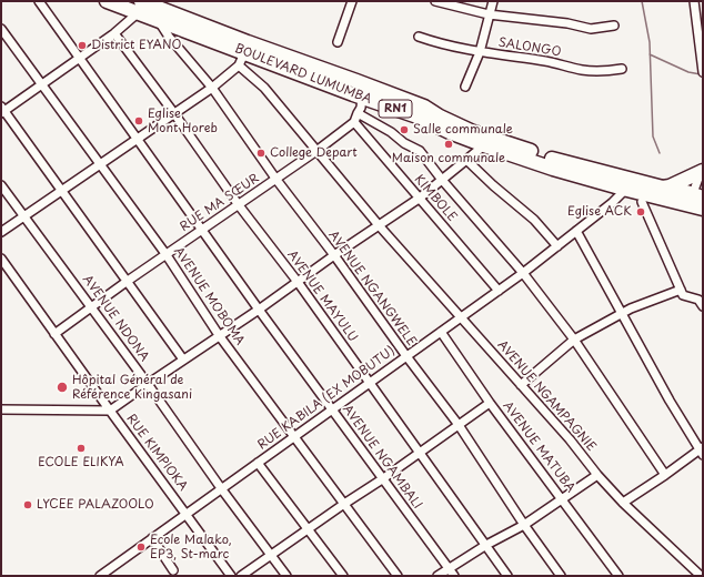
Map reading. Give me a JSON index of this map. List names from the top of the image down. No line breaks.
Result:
{"streets":{"highway":["BOULEVARD LUMUMBA","RN1"],"street":["SALONGO","KIMBOLE","RUE MA SŒUR","AVENUE NGANGWELE","AVENUE MOBOMA","AVENUE MAYULU","AVENUE NDONA","AVENUE NGAMPAGNIE","RUE KABILA (EX MOBUTU)","AVENUE MATUBA","RUE KIMPIOKA","AVENUE NGAMBALI"]},"crossings":[["BOULEVARD LUMUMBA","AVENUE NGANGWELE"],["BOULEVARD LUMUMBA","RUE KABILA (EX MOBUTU)"],["KIMBOLE","RUE MA SŒUR"],["KIMBOLE","RUE KABILA (EX MOBUTU)"],["RUE MA SŒUR","AVENUE NGANGWELE"],["RUE MA SŒUR","AVENUE MOBOMA"],["RUE MA SŒUR","AVENUE MAYULU"],["RUE MA SŒUR","AVENUE NDONA"],["RUE MA SŒUR","AVENUE NGAMPAGNIE"],["RUE MA SŒUR","RUE KIMPIOKA"],["RUE MA SŒUR","AVENUE NGAMBALI"],["AVENUE NGANGWELE","RUE KABILA (EX MOBUTU)"],["AVENUE MOBOMA","RUE KABILA (EX MOBUTU)"],["AVENUE MAYULU","RUE KABILA (EX MOBUTU)"],["AVENUE NDONA","RUE KABILA (EX MOBUTU)"],["AVENUE NGAMPAGNIE","RUE KABILA (EX MOBUTU)"],["RUE KABILA (EX MOBUTU)","AVENUE MATUBA"],["RUE KABILA (EX MOBUTU)","RUE KIMPIOKA"],["RUE KABILA (EX MOBUTU)","AVENUE NGAMBALI"]],"places":["District EYANO","Eglise Mont Horeb","Salle communale","Maison communale","College Depart","Eglise ACK","Hôpital Général de Référence Kingasani","ECOLE ELIKYA","LYCEE PALAZOOLO","Ecole Malako, EP3, St-marc"]}
